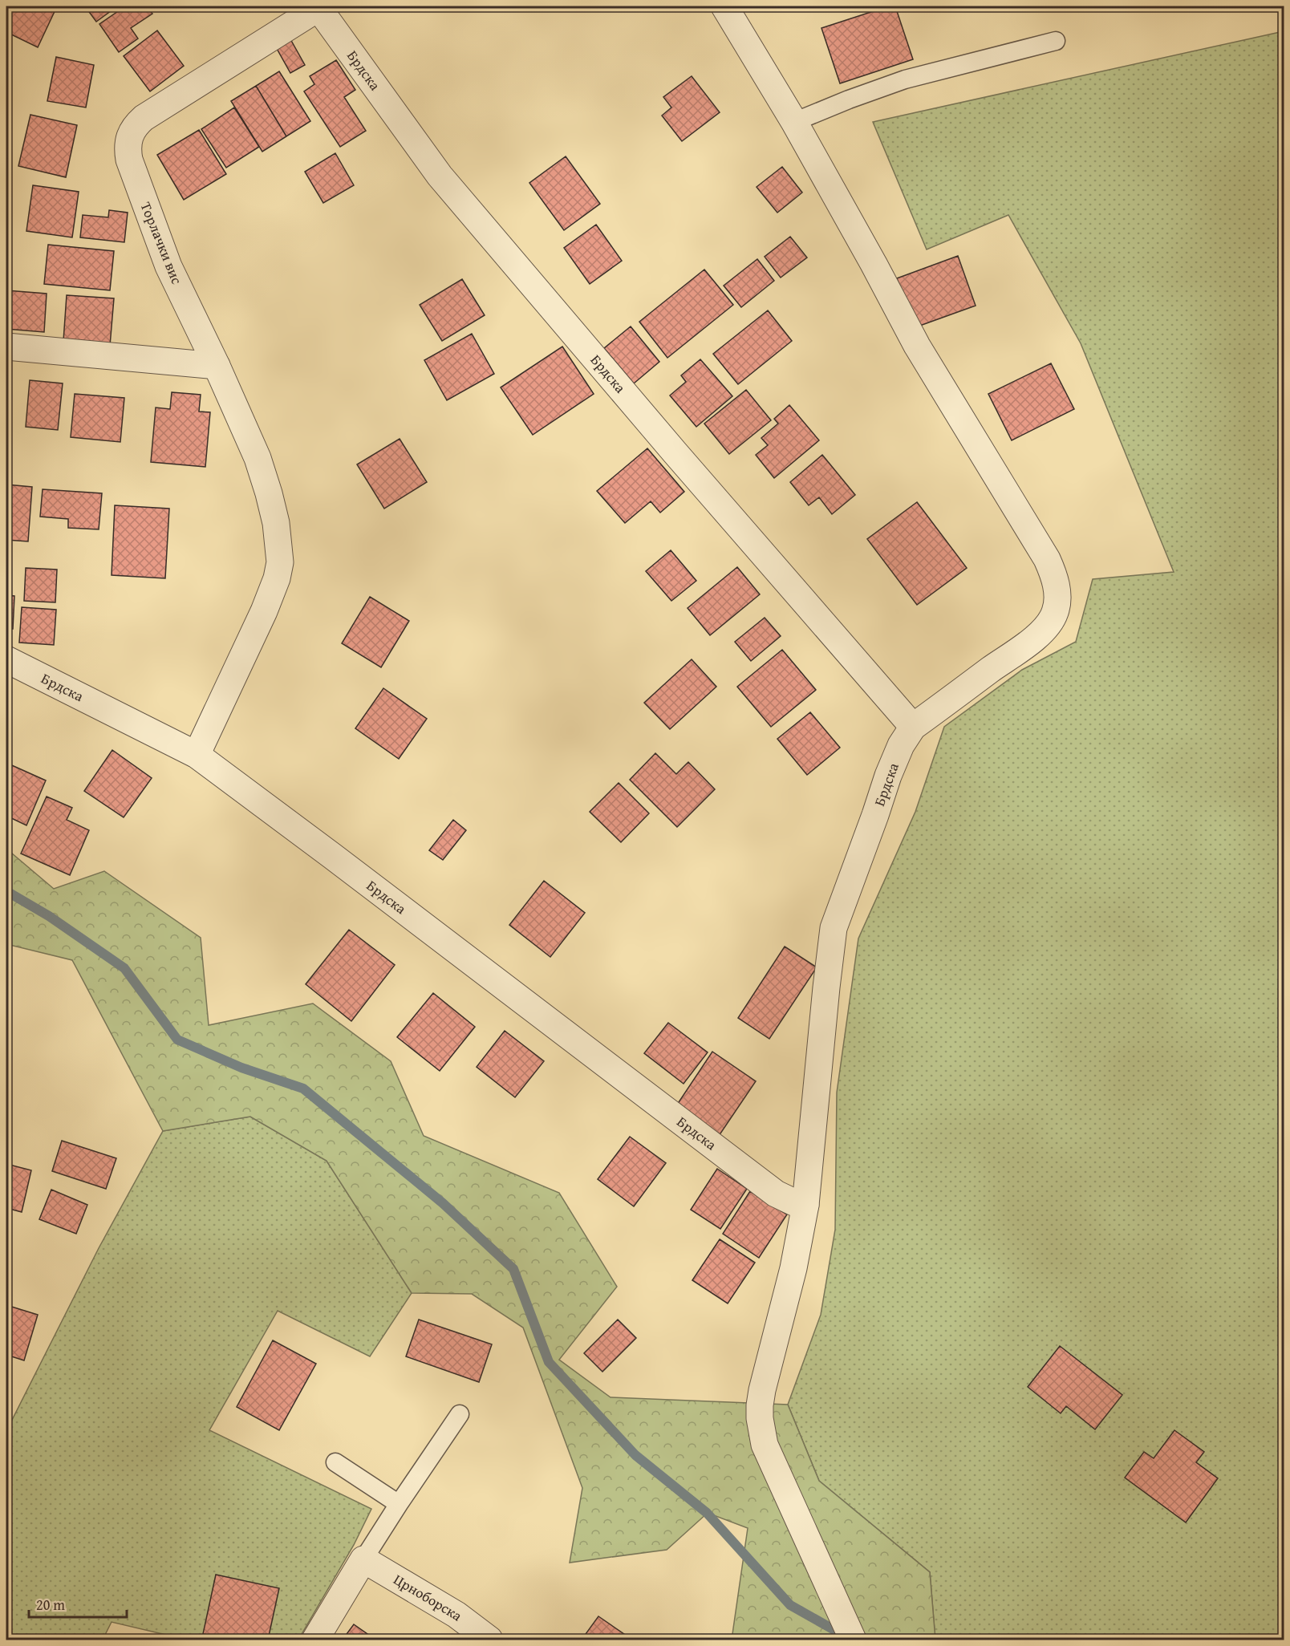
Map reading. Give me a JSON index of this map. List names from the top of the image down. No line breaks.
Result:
{"streets":{"street":["Брдска","Торлачки вис","Црноборска"]},"crossings":[["Брдска","Торлачки вис"]],"scale_bar":"20 m"}
